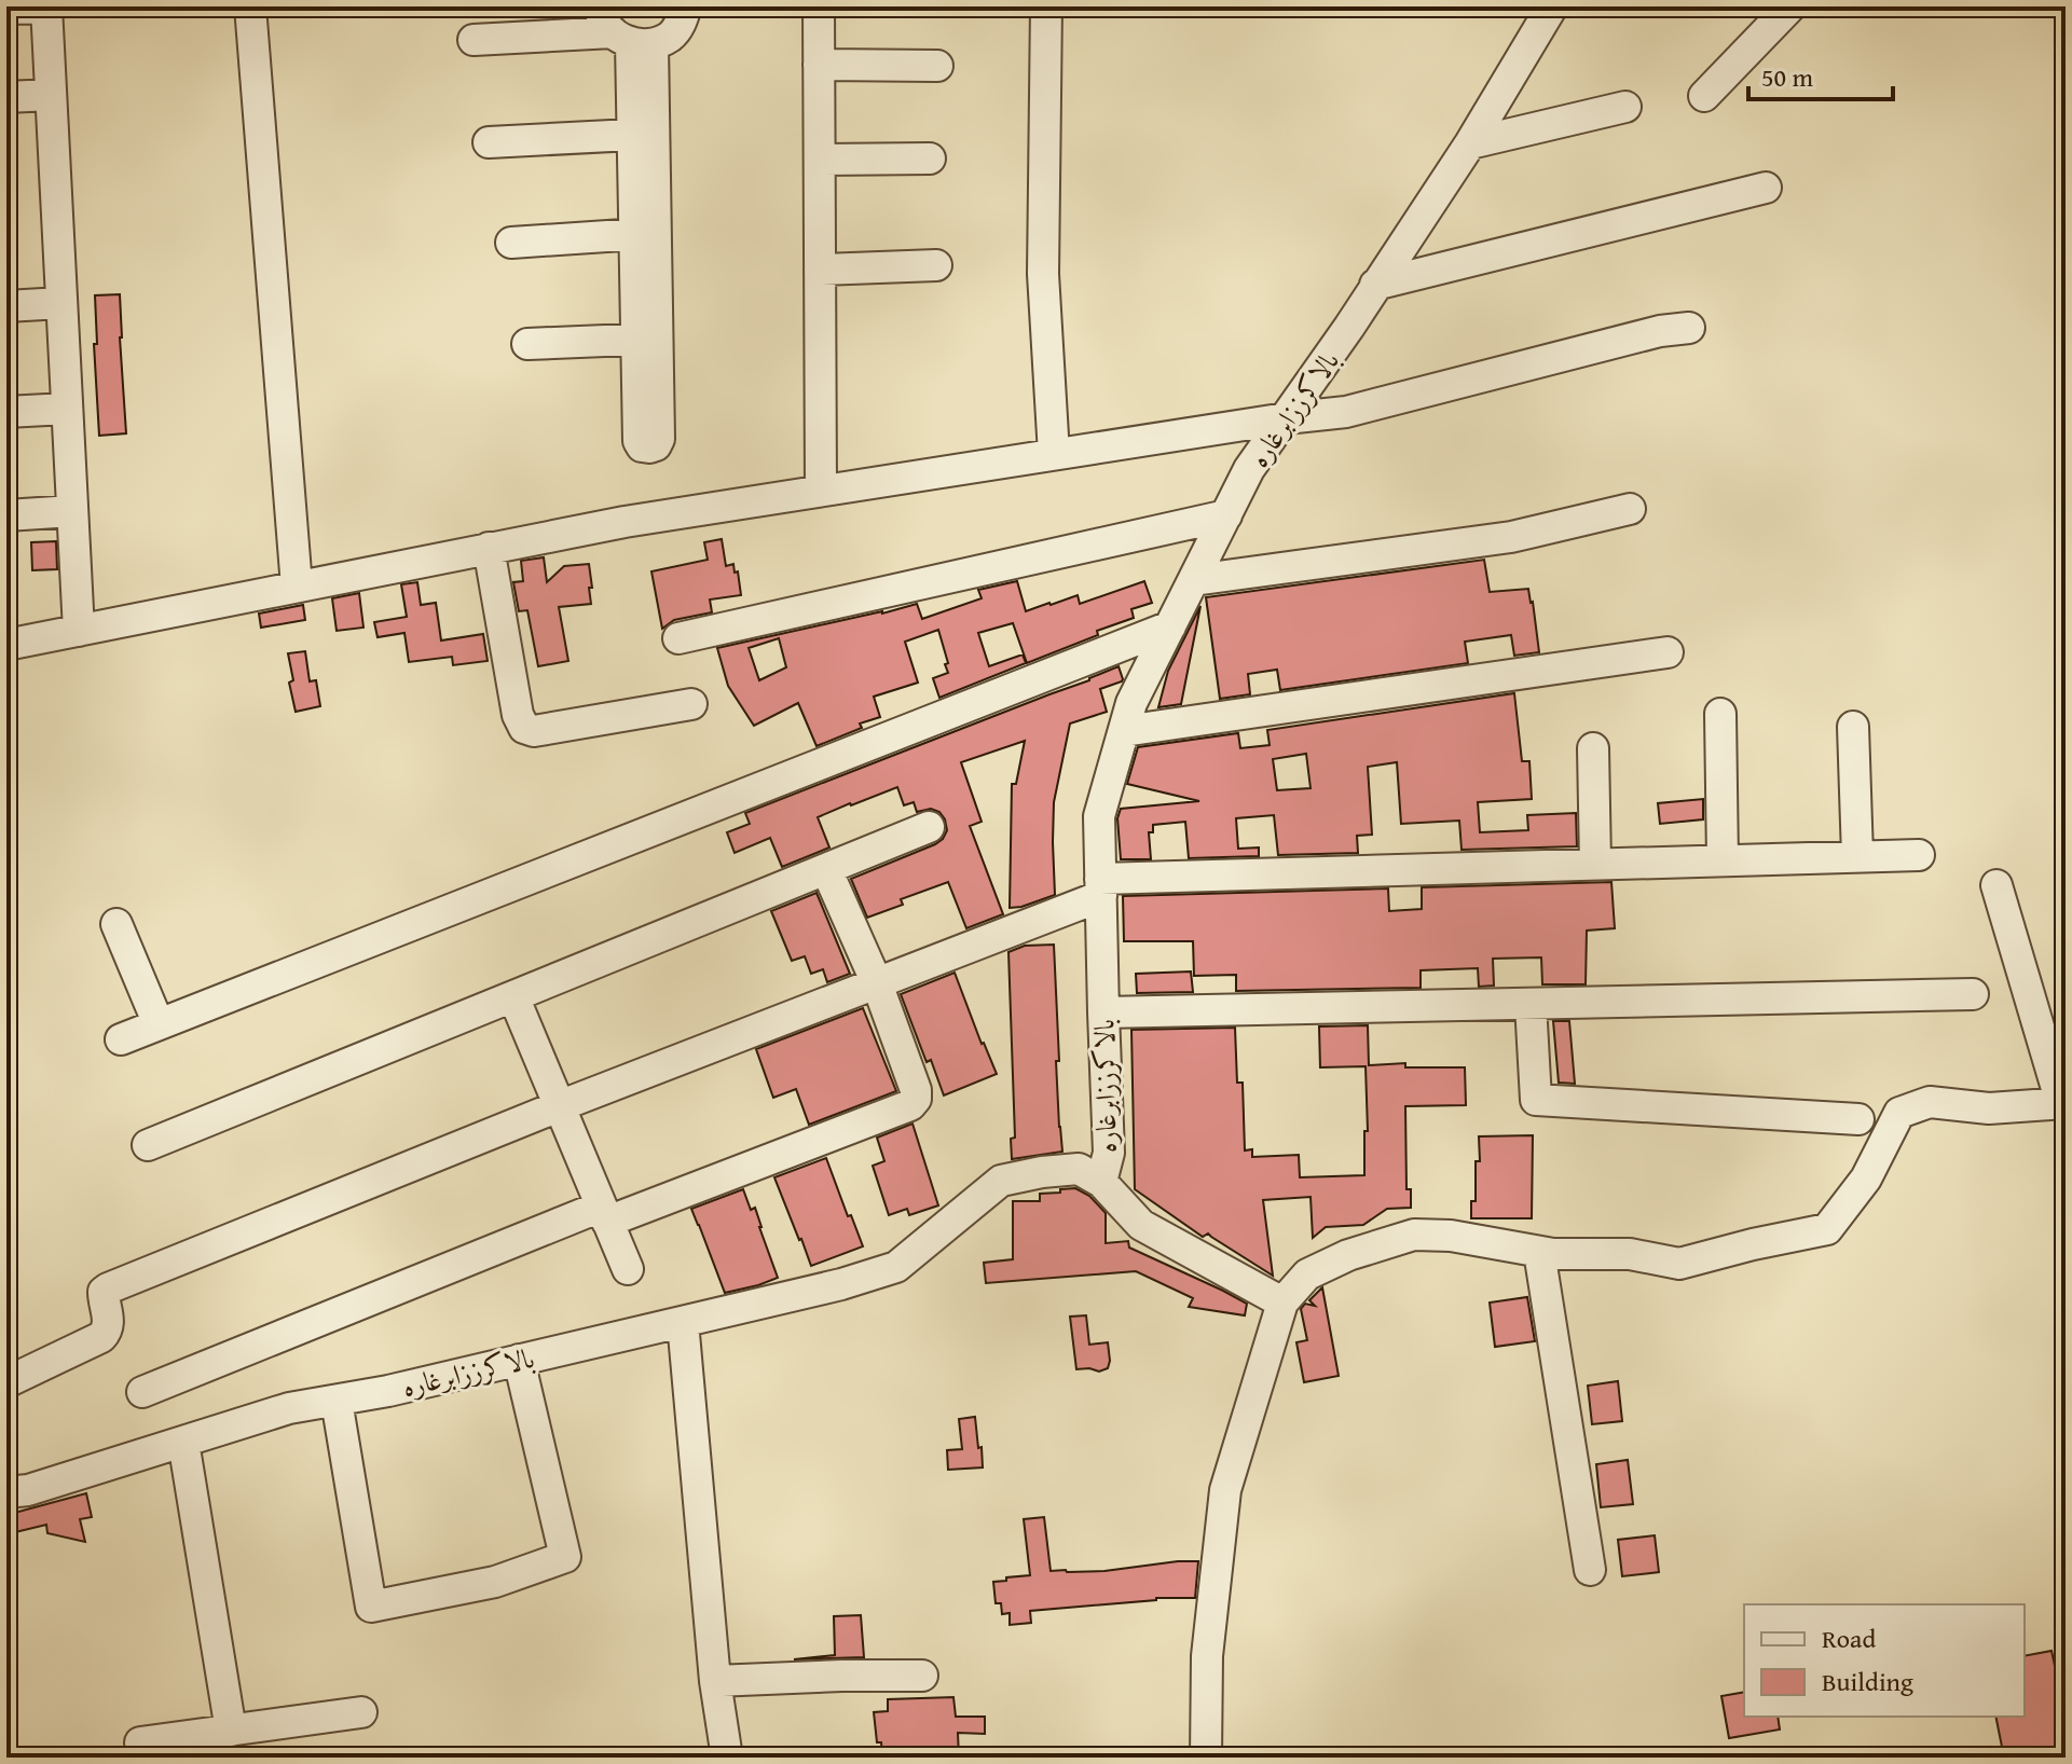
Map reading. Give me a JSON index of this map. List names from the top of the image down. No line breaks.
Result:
{"streets":{"street":["بالاکرززابرغاره"]},"legend":["Road","Building"],"scale_bar":"50 m"}
